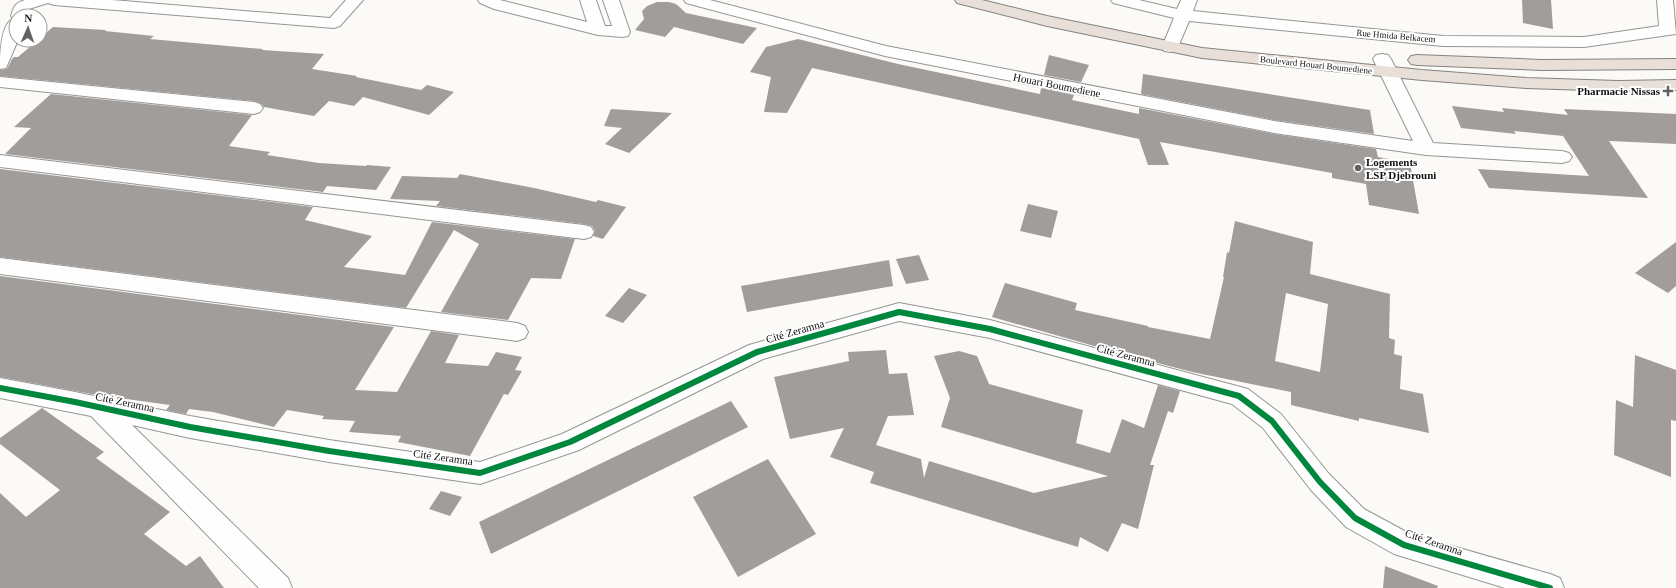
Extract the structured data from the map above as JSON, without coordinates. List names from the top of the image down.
{
  "streets": {
    "highway": ["Boulevard Houari Boumediene"],
    "street": ["Rue Hmida Belkacem", "Houari Boumediene", "Cité Zeramna"]
  },
  "places": {
    "health": ["Pharmacie Nissas"],
    "other": ["Logements LSP Djebrouni"]
  },
  "north": "top"
}
